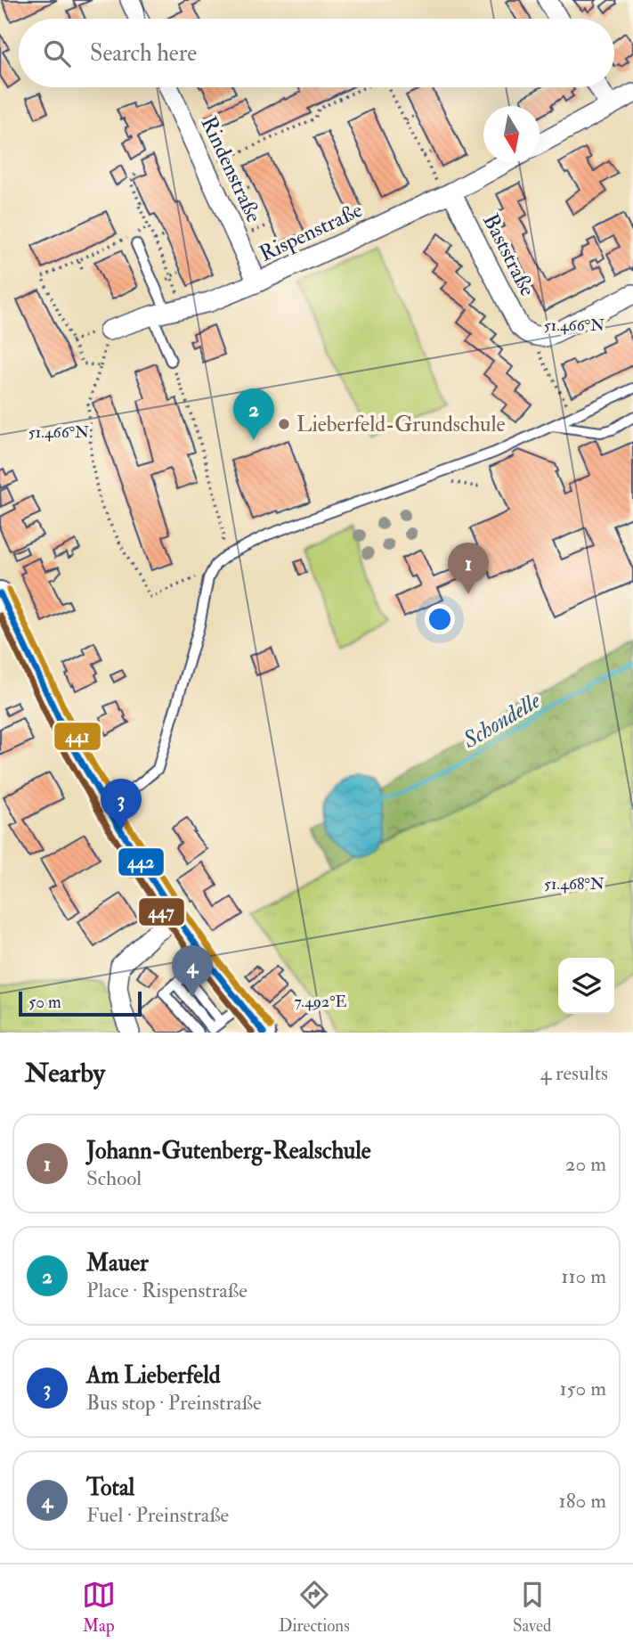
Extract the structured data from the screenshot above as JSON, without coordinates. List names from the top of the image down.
{
  "streets": {
    "street": ["Rindenstraße", "Rispenstraße", "Baststraße"]
  },
  "crossings": [
    ["Rindenstraße", "Rispenstraße"],
    ["Rispenstraße", "Baststraße"]
  ],
  "water": ["Schondelle"],
  "places": ["Lieberfeld-Grundschule"],
  "lines": ["transit line 441", "transit line 442", "transit line 447"],
  "scale_bar": "50 m",
  "north": "bottom",
  "page": {
    "search": "Search here",
    "pins": [
      "2",
      "1",
      "3",
      "4"
    ],
    "scale": "50 m",
    "heading": ["Nearby", "4 results"],
    "list": [
      {
        "mark": "1",
        "name": "Johann-Gutenberg-Realschule",
        "note": "School",
        "value": "20 m"
      },
      {
        "mark": "2",
        "name": "Mauer",
        "note": "Place · Rispenstraße",
        "value": "110 m"
      },
      {
        "mark": "3",
        "name": "Am Lieberfeld",
        "note": "Bus stop · Preinstraße",
        "value": "150 m"
      },
      {
        "mark": "4",
        "name": "Total",
        "note": "Fuel · Preinstraße",
        "value": "180 m"
      }
    ],
    "nav": ["Map", "Directions", "Saved"]
  },
  "coordinates": ["51.466°N", "51.468°N", "7.492°E"]
}
